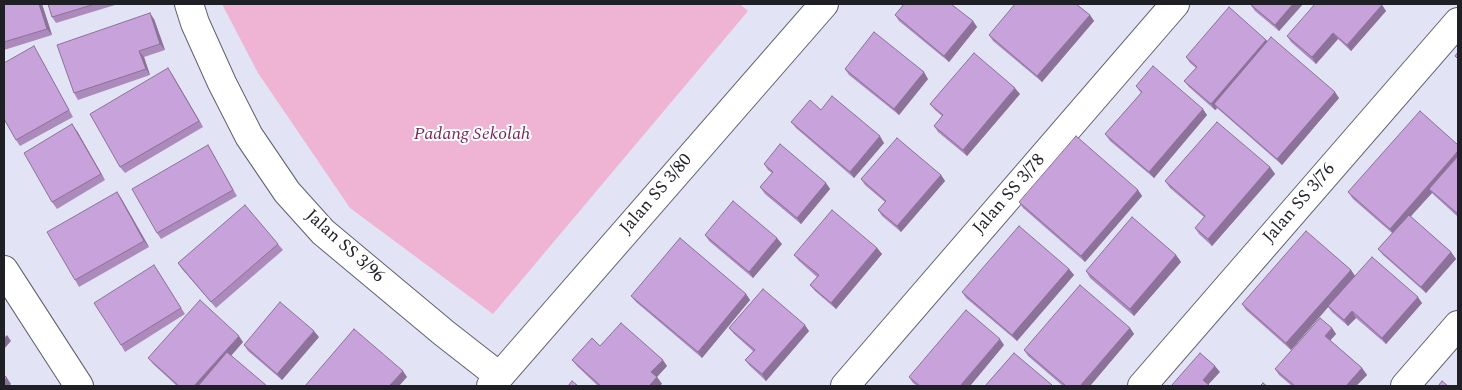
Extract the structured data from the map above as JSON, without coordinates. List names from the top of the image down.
{
  "streets": {
    "street": [
      "Jalan SS 3/80",
      "Jalan SS 3/78",
      "Jalan SS 3/76",
      "Jalan SS 3/96"
    ]
  },
  "crossings": [
    ["Jalan SS 3/80", "Jalan SS 3/96"]
  ],
  "parks": ["Padang Sekolah"]
}
